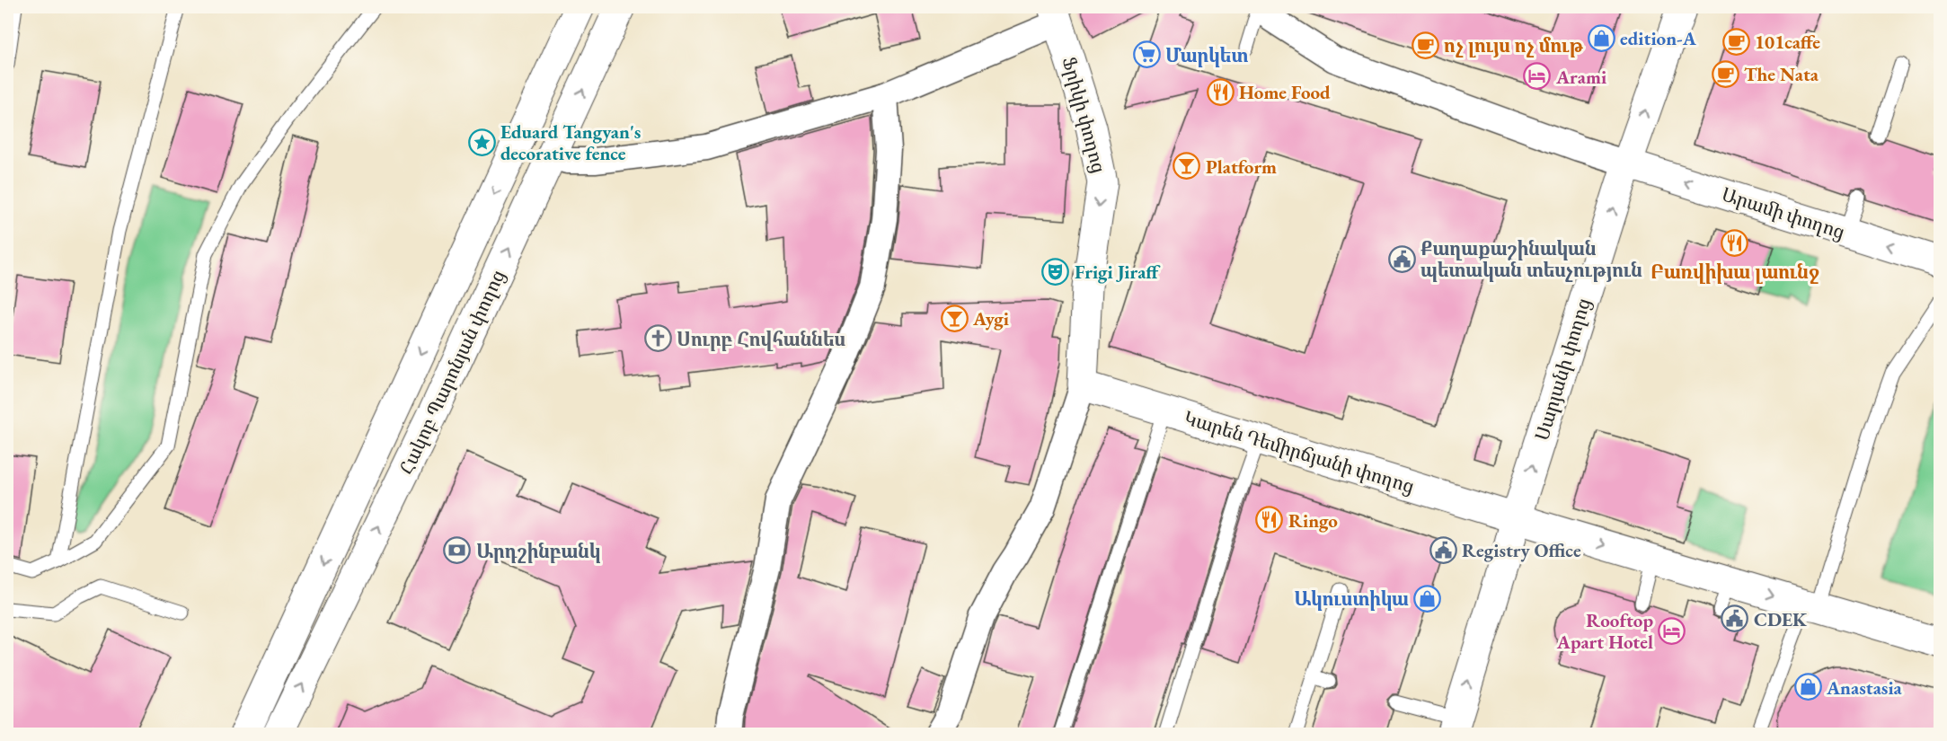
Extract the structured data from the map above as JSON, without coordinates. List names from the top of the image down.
{
  "streets": {
    "main road": [
      "Ֆրիկի փողոց",
      "Արամի փողոց",
      "Սարյանի փողոց",
      "Հակոբ Պարոնյան փողոց",
      "Կարեն Դեմիրճյանի փողոց"
    ]
  },
  "crossings": [
    ["Ֆրիկի փողոց", "Կարեն Դեմիրճյանի փողոց"],
    ["Արամի փողոց", "Սարյանի փողոց"],
    ["Սարյանի փողոց", "Կարեն Դեմիրճյանի փողոց"]
  ],
  "one_way": ["Ֆրիկի փողոց", "Արամի փողոց", "Սարյանի փողոց"],
  "places": {
    "shop": ["edition-A", "Ակուստիկա", "Anastasia"],
    "cafe": ["101caffe", "ոչ լույս ոչ մութ", "The Nata"],
    "supermarket": ["Մարկետ"],
    "hotel": ["Arami", "Rooftop Apart Hotel"],
    "restaurant": ["Home Food", "Բառվիխա լաունջ", "Ringo"],
    "place": ["Eduard Tangyan's decorative fence"],
    "bar": ["Platform", "Aygi"],
    "public building": ["Քաղաքաշինական պետական տեսչություն", "Registry Office", "CDEK"],
    "theatre": ["Frigi Jiraff"],
    "church": ["Սուրբ Հովհաննես"],
    "bank": ["Արդշինբանկ"]
  }
}
